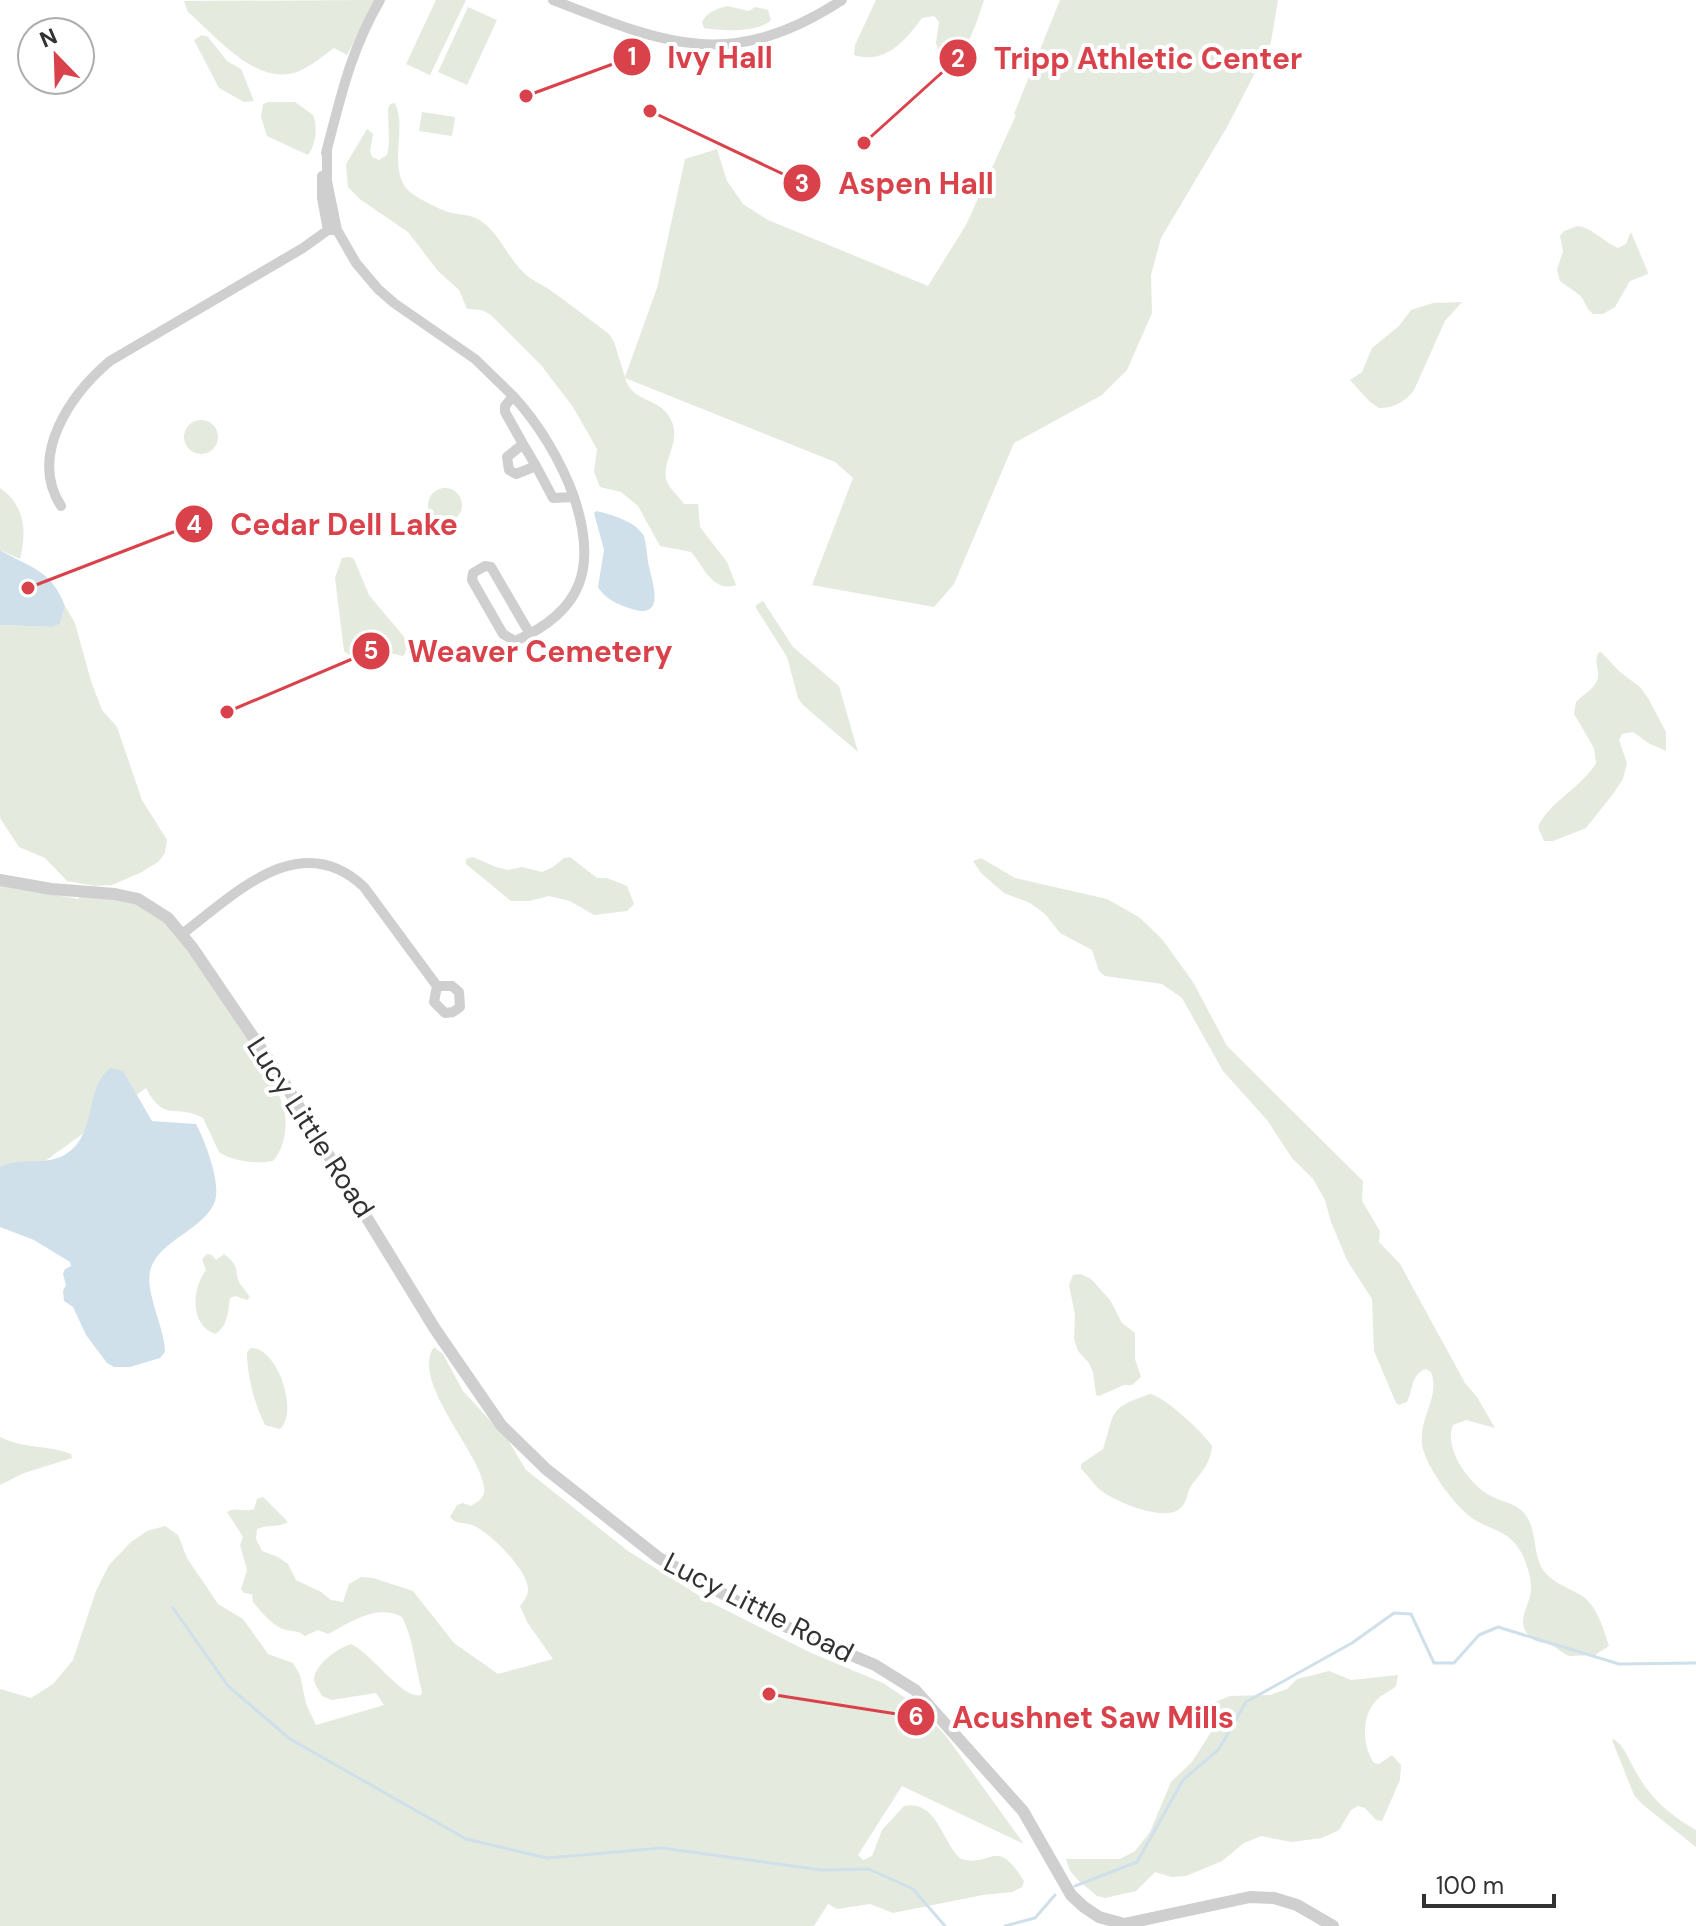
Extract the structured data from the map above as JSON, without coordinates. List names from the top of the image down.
{
  "streets": {
    "street": ["Lucy Little Road"]
  },
  "places": [
    "Ivy Hall",
    "Aspen Hall",
    "Tripp Athletic Center",
    "Cedar Dell Lake",
    "Weaver Cemetery",
    "Acushnet Saw Mills"
  ],
  "scale_bar": "100 m",
  "north": "top left"
}
